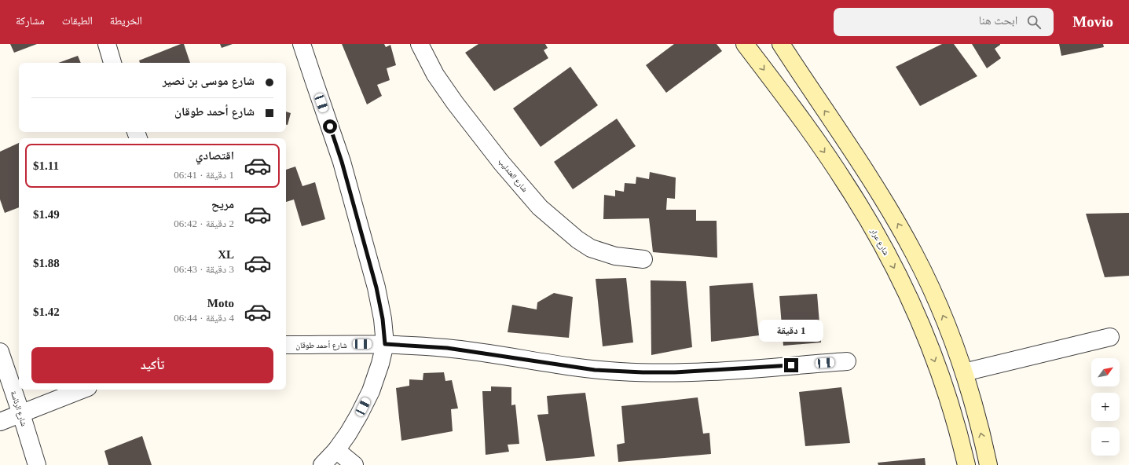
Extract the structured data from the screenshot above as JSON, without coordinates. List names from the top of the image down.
{
  "streets": {
    "main road": ["شارع عرار"],
    "street": ["شارع العندليب", "شارع أحمد طوقان", "شارع الرئاسة"]
  },
  "north": "top right",
  "page": {
    "header": "Movio",
    "search": "ابحث هنا",
    "nav": ["الخريطة", "الطبقات", "مشاركة"],
    "banner": ["شارع موسى بن نصير", "شارع أحمد طوقان"],
    "list": [
      {
        "name": "اقتصادي",
        "note": "1 دقيقة · 06:41",
        "value": "$1.11"
      },
      {
        "name": "مريح",
        "note": "2 دقيقة · 06:42",
        "value": "$1.49"
      },
      {
        "name": "XL",
        "note": "3 دقيقة · 06:43",
        "value": "$1.88"
      },
      {
        "name": "Moto",
        "note": "4 دقيقة · 06:44",
        "value": "$1.42"
      }
    ],
    "bubble": "1 دقيقة",
    "buttons": "تأكيد",
    "map_buttons": ["+", "−"]
  }
}
